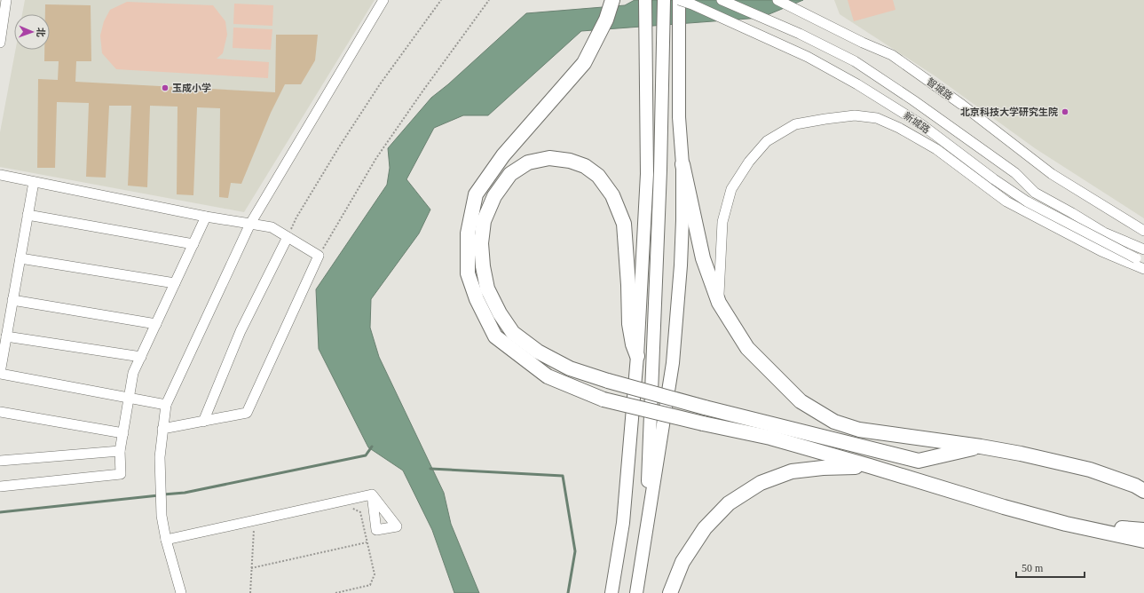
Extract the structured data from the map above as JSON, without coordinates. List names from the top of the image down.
{
  "streets": {
    "street": ["智城路", "新城路"]
  },
  "places": ["玉成小学", "北京科技大学研究生院"],
  "scale_bar": "50 m",
  "north": "right"
}
